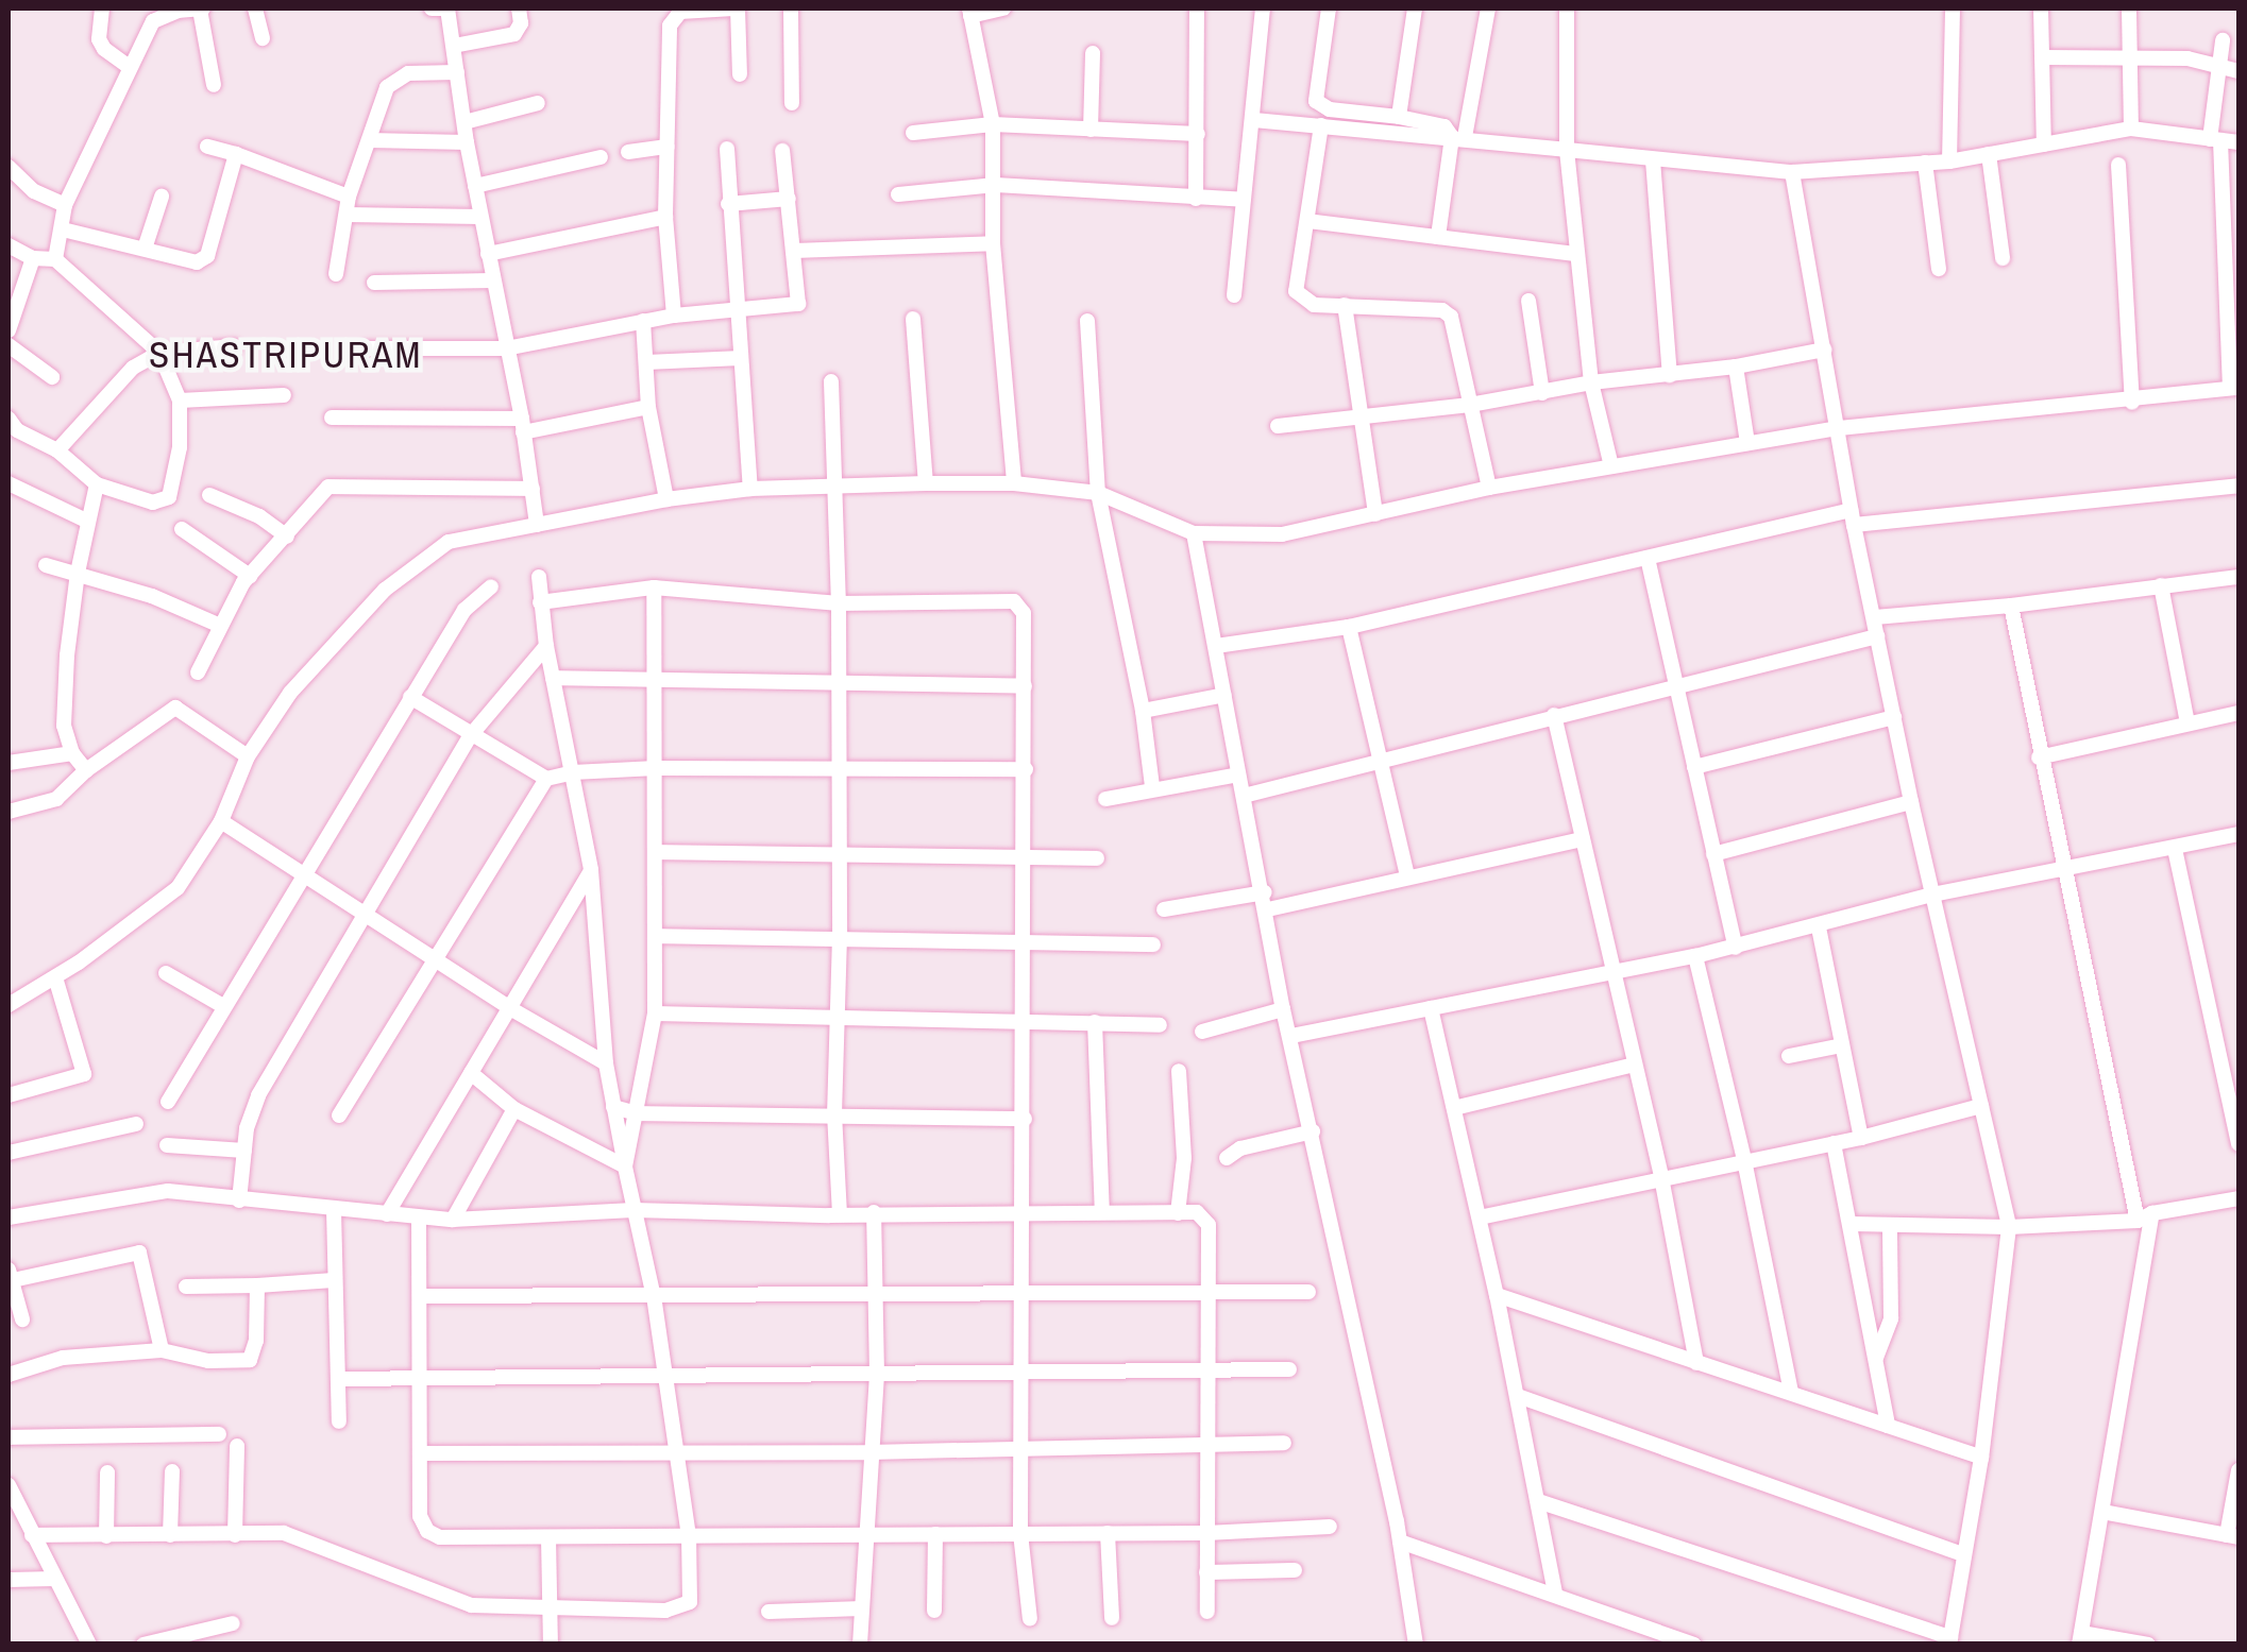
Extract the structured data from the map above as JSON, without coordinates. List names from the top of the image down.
{
  "districts": ["SHASTRIPURAM"]
}
